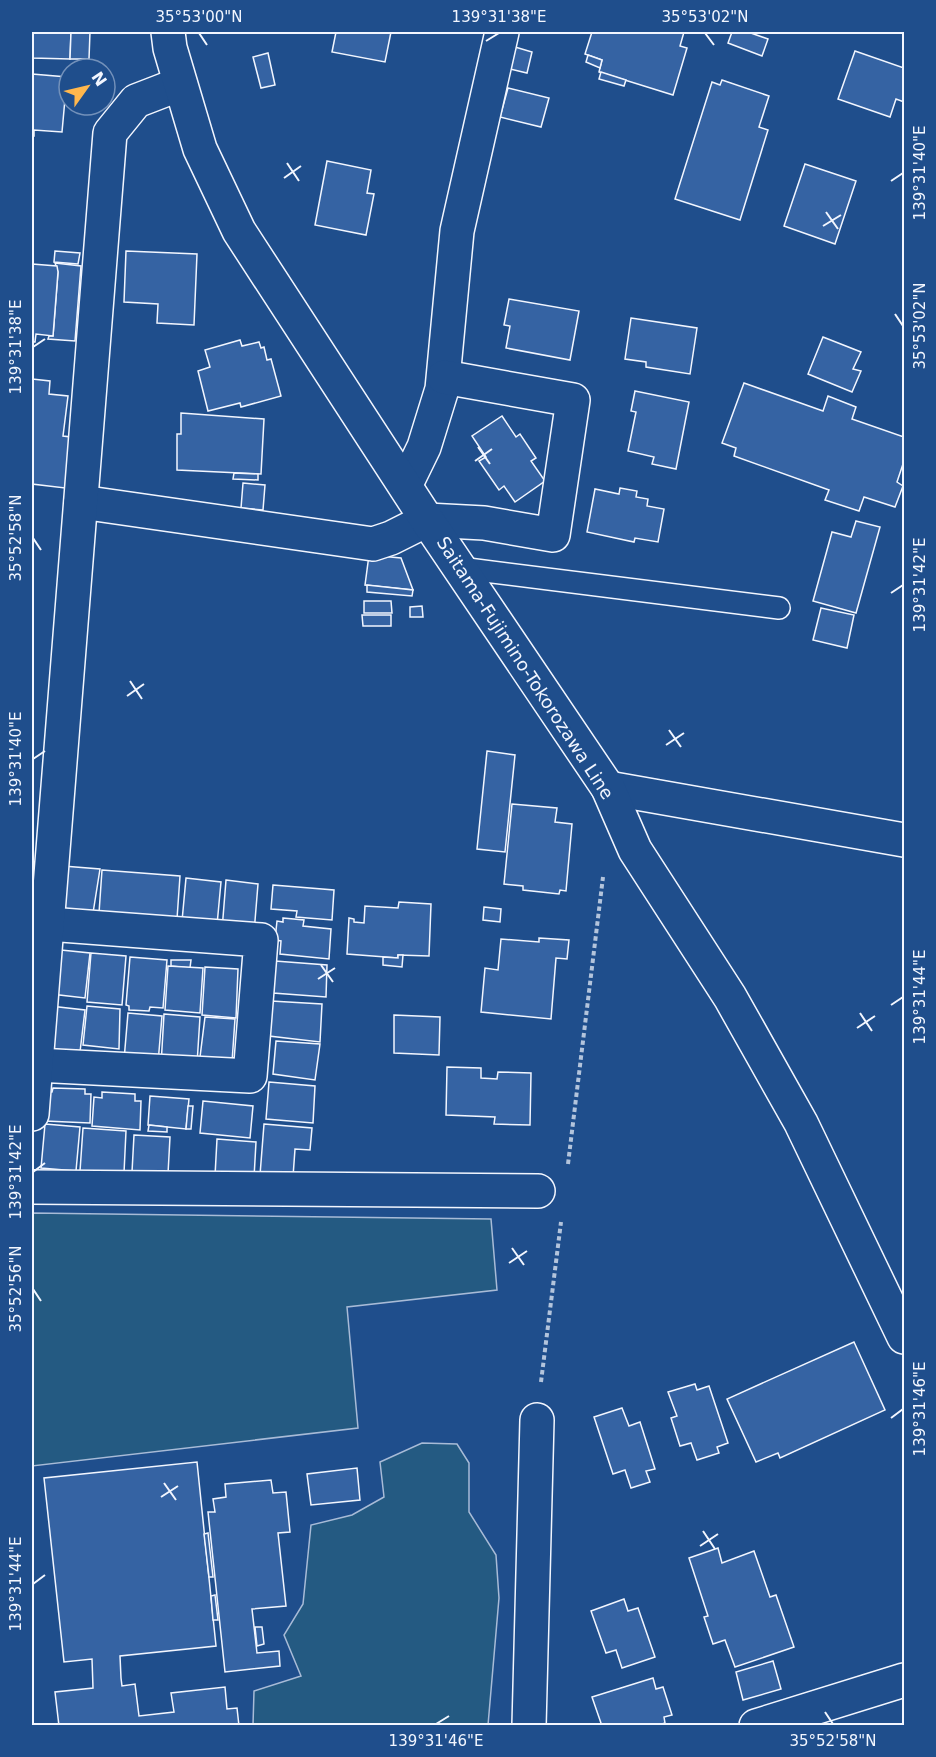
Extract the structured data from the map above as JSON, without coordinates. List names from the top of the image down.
{
  "streets": {
    "street": ["Saitama-Fujimino-Tokorozawa Line"]
  },
  "north": "top right",
  "coordinates": [
    "35°53'00\"N",
    "139°31'38\"E",
    "35°53'02\"N",
    "139°31'40\"E",
    "35°52'58\"N",
    "139°31'42\"E",
    "139°31'44\"E",
    "35°52'56\"N",
    "139°31'46\"E"
  ]
}
